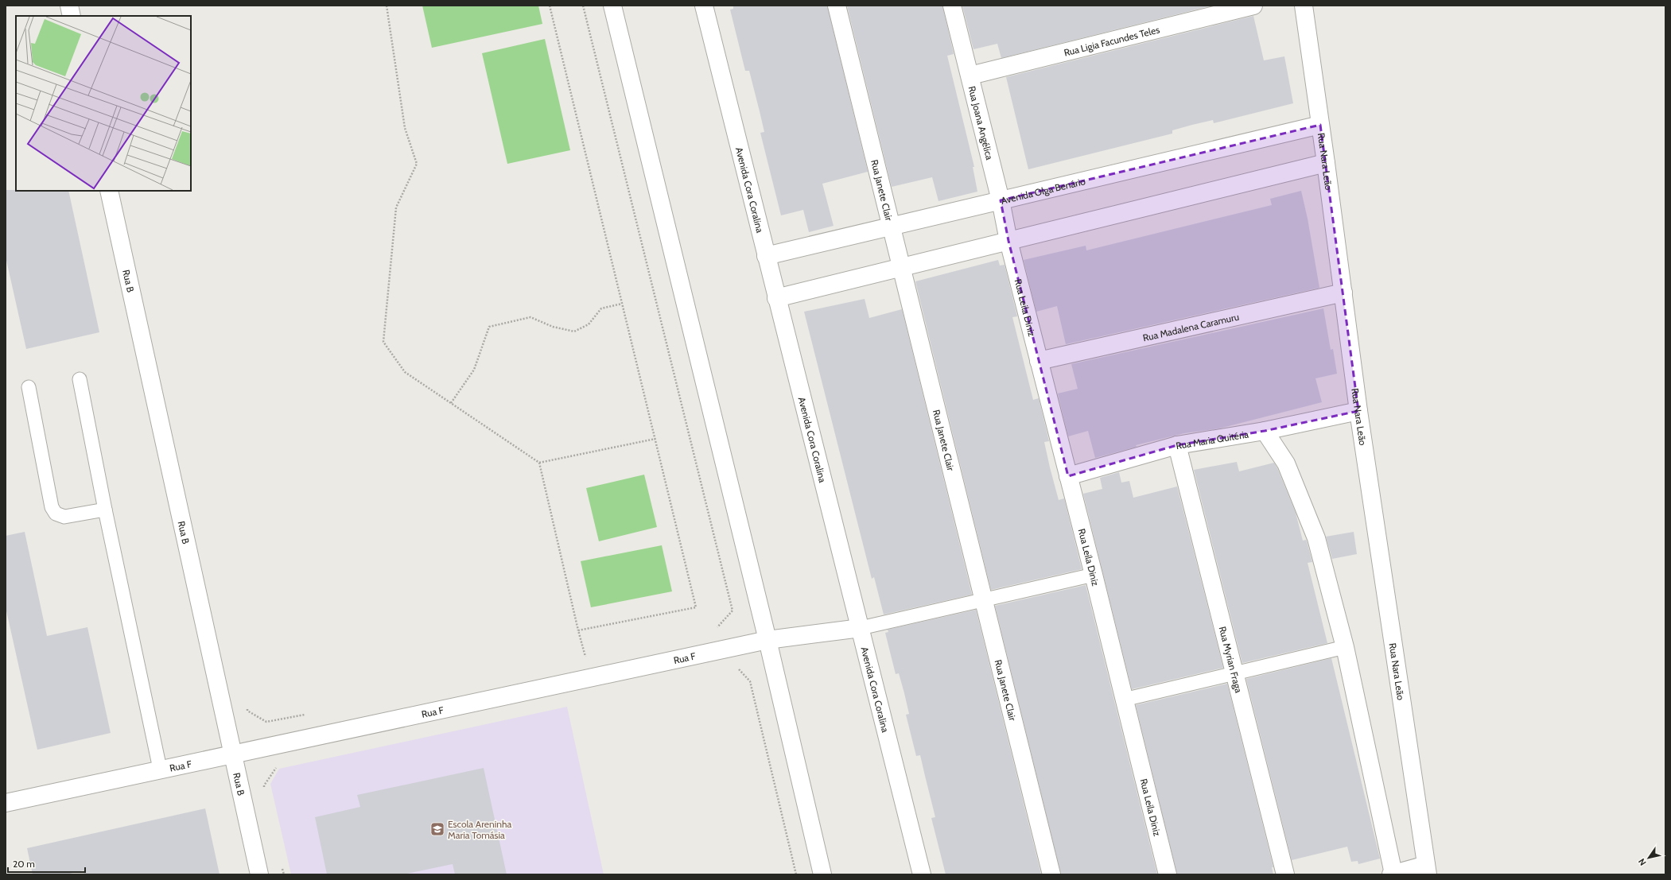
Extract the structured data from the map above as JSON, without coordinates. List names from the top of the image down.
{
  "streets": {
    "street": [
      "Rua Ligia Facundes Teles",
      "Rua Joana Angélica",
      "Rua Nara Leão",
      "Avenida Cora Coralina",
      "Rua Janete Clair",
      "Avenida Olga Benário",
      "Rua B",
      "Rua Leila Diniz",
      "Rua Madalena Caramuru",
      "Rua Maria Quitéria",
      "Rua F",
      "Rua Myrian Fraga"
    ]
  },
  "crossings": [
    ["Rua Ligia Facundes Teles", "Rua Joana Angélica"],
    ["Rua Joana Angélica", "Avenida Olga Benário"],
    ["Rua Joana Angélica", "Rua Leila Diniz"],
    ["Rua Nara Leão", "Avenida Olga Benário"],
    ["Rua Nara Leão", "Rua Madalena Caramuru"],
    ["Rua Nara Leão", "Rua Maria Quitéria"],
    ["Avenida Cora Coralina", "Avenida Olga Benário"],
    ["Avenida Cora Coralina", "Rua F"],
    ["Rua Janete Clair", "Avenida Olga Benário"],
    ["Rua B", "Rua F"],
    ["Rua Leila Diniz", "Rua Madalena Caramuru"],
    ["Rua Leila Diniz", "Rua Maria Quitéria"],
    ["Rua Maria Quitéria", "Rua Myrian Fraga"]
  ],
  "places": {
    "school or university": ["Escola Areninha Maria Tomásia"]
  },
  "scale_bar": "20 m",
  "north": "bottom left"
}
